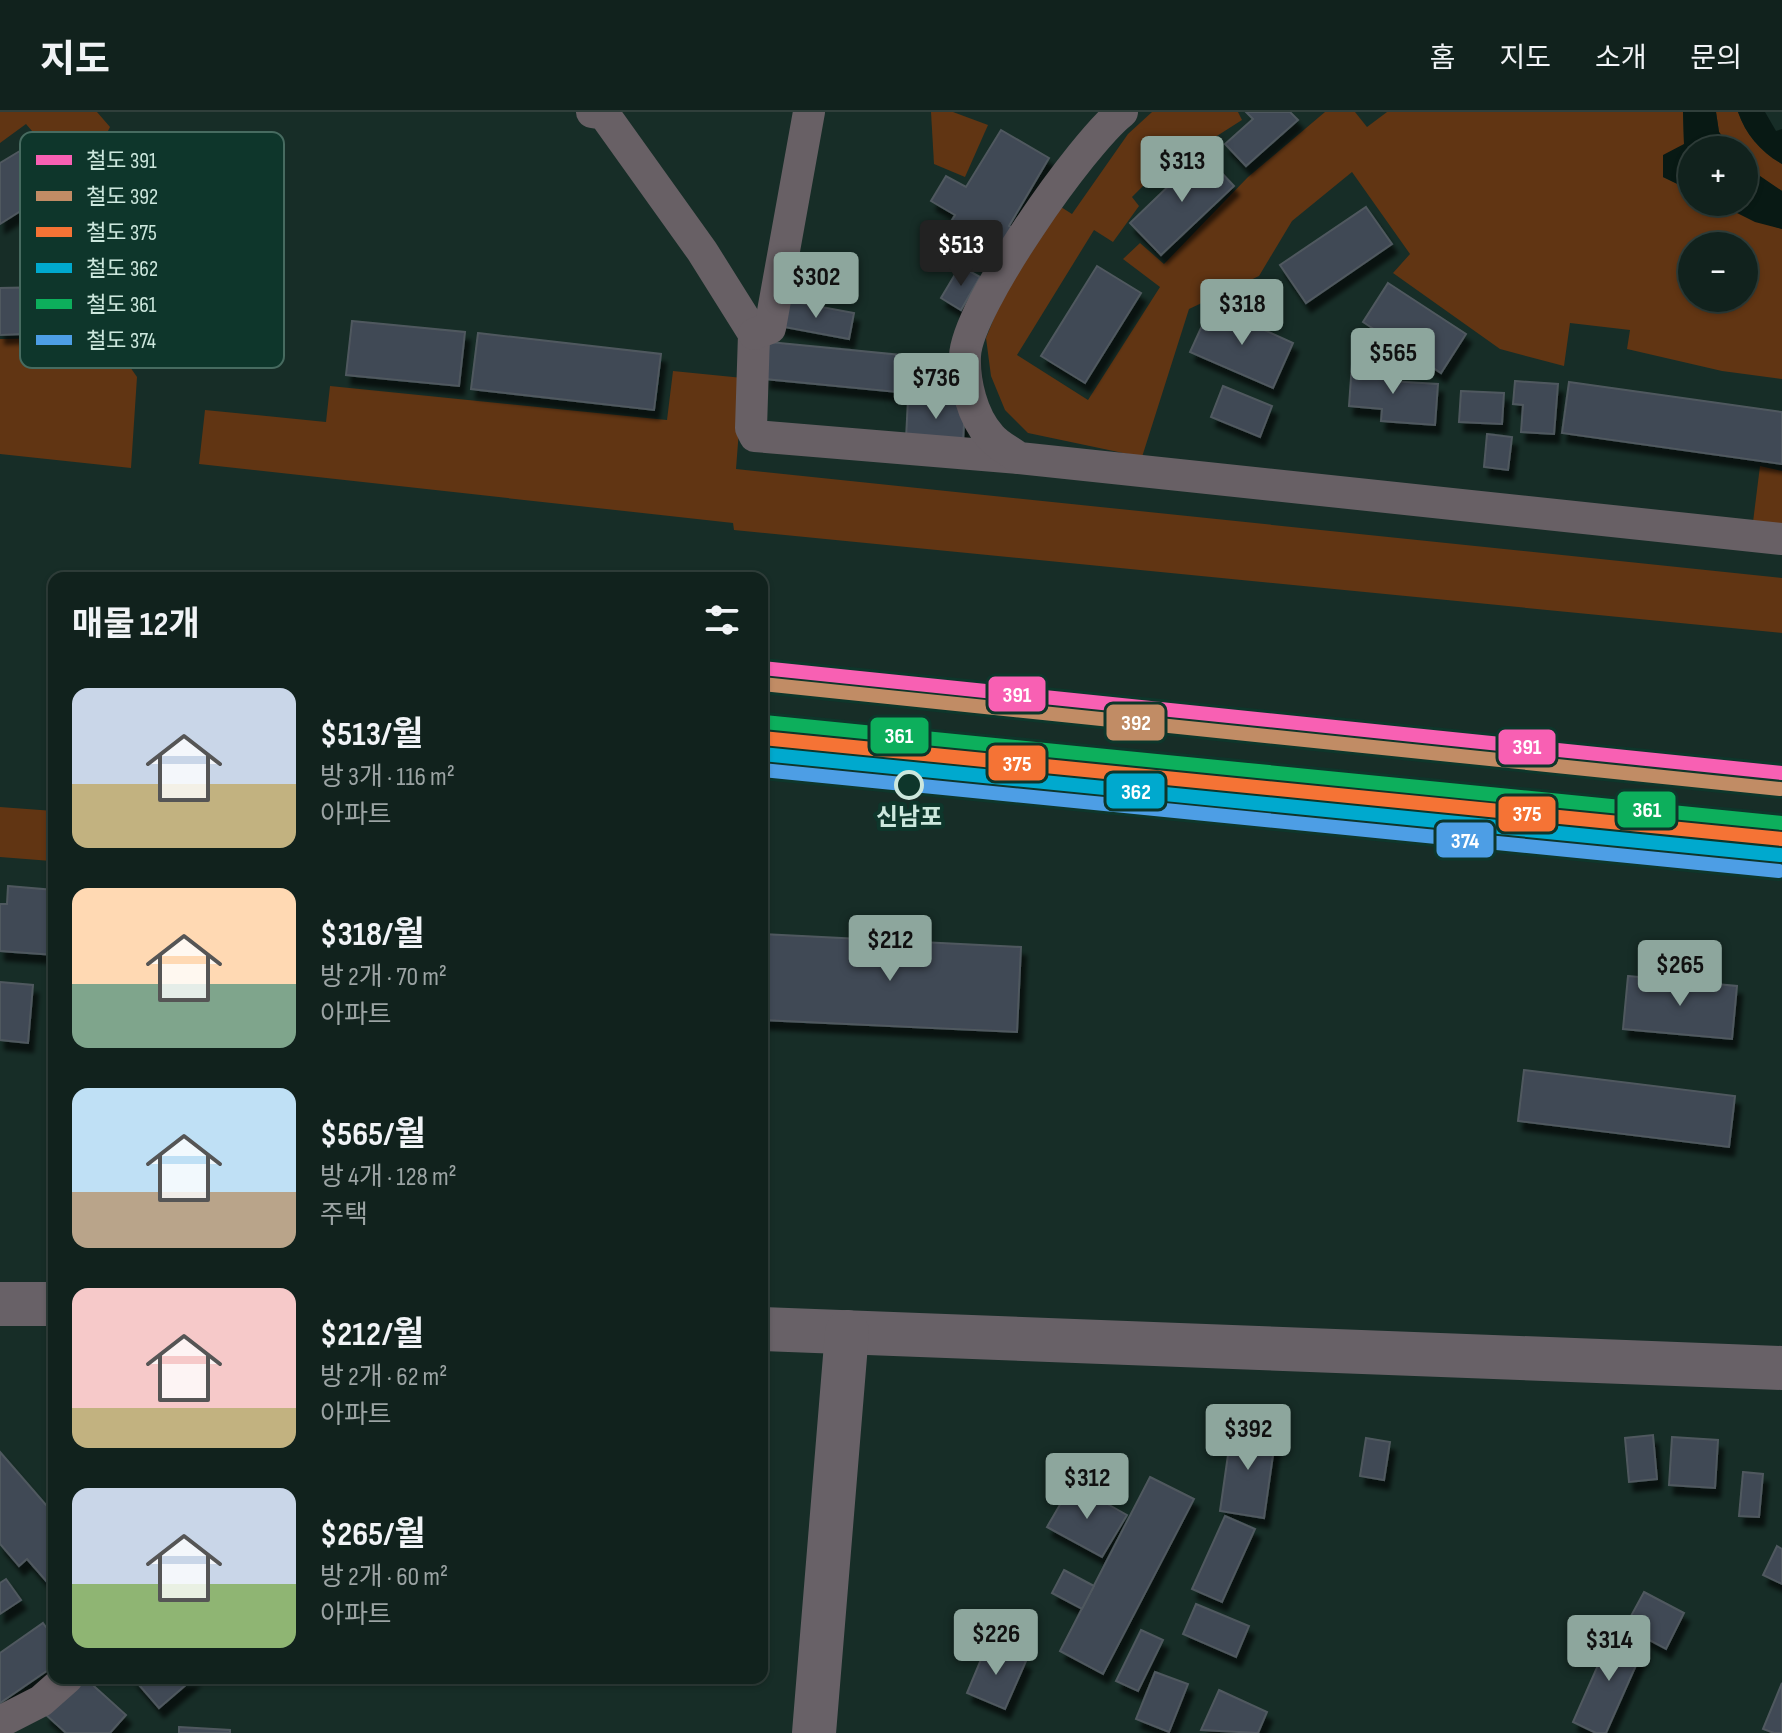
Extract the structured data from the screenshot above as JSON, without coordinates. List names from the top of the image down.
{
  "places": ["신남포"],
  "lines": [
    "rail line 391",
    "rail line 392",
    "rail line 361",
    "rail line 375",
    "rail line 362",
    "rail line 374"
  ],
  "legend": [
    "철도 391",
    "철도 392",
    "철도 375",
    "철도 362",
    "철도 361",
    "철도 374"
  ],
  "page": {
    "header": "지도",
    "nav": [
      "홈",
      "지도",
      "소개",
      "문의"
    ],
    "map_buttons": ["+", "−"],
    "price": [
      "$313",
      "$513",
      "$302",
      "$318",
      "$565",
      "$736",
      "$212",
      "$265",
      "$392",
      "$312",
      "$226",
      "$314"
    ],
    "heading": "매물 12개",
    "list": [
      {
        "name": "$513/월",
        "note": "방 3개 · 116 m² · 아파트"
      },
      {
        "name": "$318/월",
        "note": "방 2개 · 70 m² · 아파트"
      },
      {
        "name": "$565/월",
        "note": "방 4개 · 128 m² · 주택"
      },
      {
        "name": "$212/월",
        "note": "방 2개 · 62 m² · 아파트"
      },
      {
        "name": "$265/월",
        "note": "방 2개 · 60 m² · 아파트"
      }
    ]
  }
}
